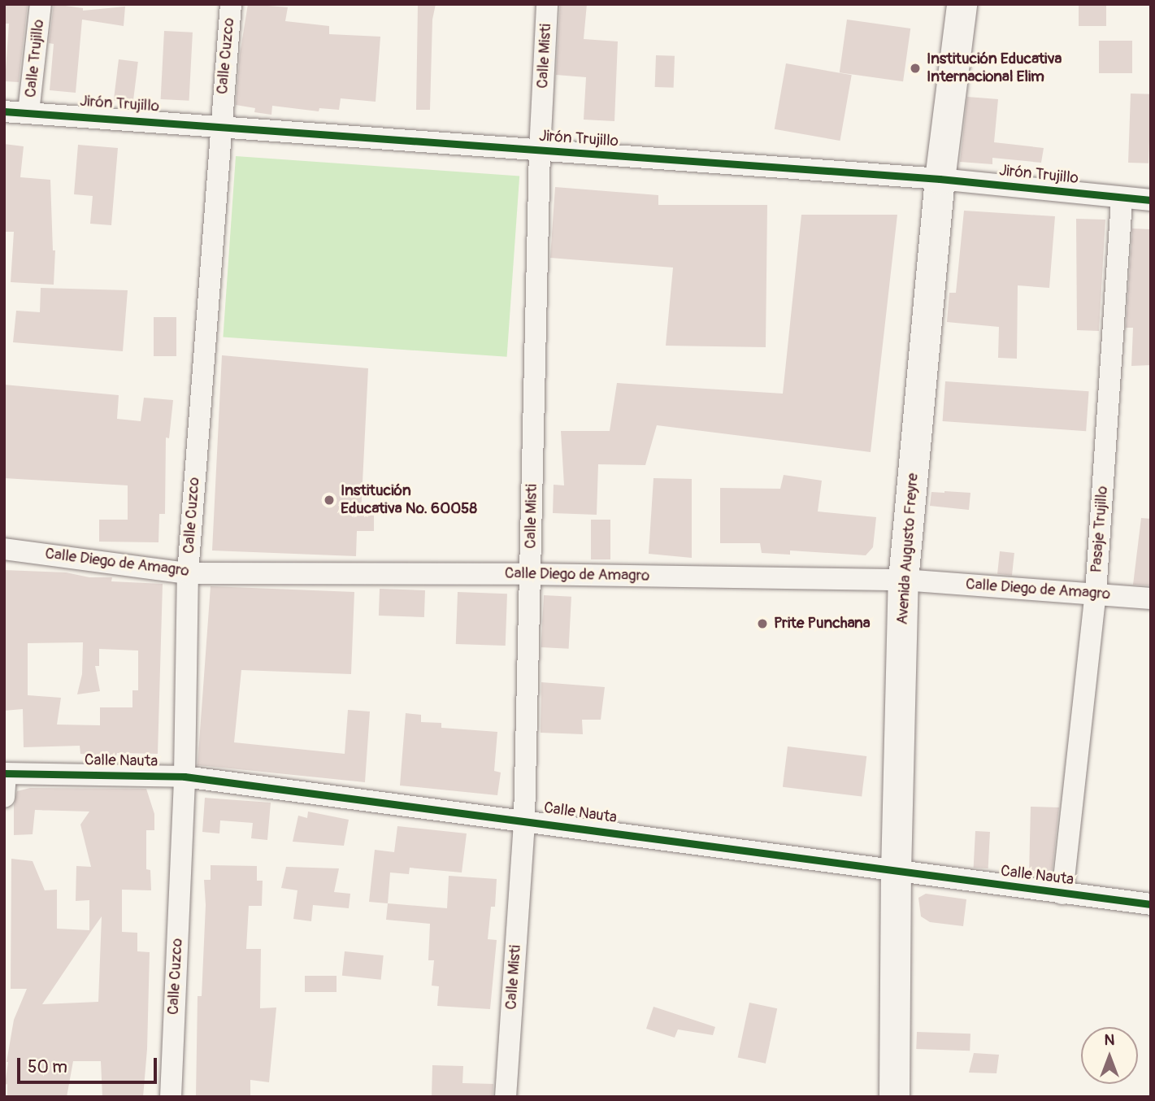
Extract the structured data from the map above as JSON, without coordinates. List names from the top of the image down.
{
  "streets": {
    "main road": ["Avenida Augusto Freyre"],
    "street": [
      "Calle Cuzco",
      "Calle Misti",
      "Calle Trujillo",
      "Jirón Trujillo",
      "Pasaje Trujillo",
      "Calle Diego de Amagro",
      "Calle Nauta"
    ]
  },
  "crossings": [
    ["Calle Cuzco", "Jirón Trujillo"],
    ["Calle Cuzco", "Calle Diego de Amagro"],
    ["Calle Cuzco", "Calle Nauta"],
    ["Calle Misti", "Jirón Trujillo"],
    ["Calle Misti", "Calle Diego de Amagro"],
    ["Calle Misti", "Calle Nauta"],
    ["Calle Trujillo", "Jirón Trujillo"],
    ["Jirón Trujillo", "Pasaje Trujillo"],
    ["Jirón Trujillo", "Avenida Augusto Freyre"],
    ["Pasaje Trujillo", "Calle Diego de Amagro"],
    ["Pasaje Trujillo", "Calle Nauta"],
    ["Avenida Augusto Freyre", "Calle Diego de Amagro"],
    ["Avenida Augusto Freyre", "Calle Nauta"]
  ],
  "places": ["Institución Educativa Internacional Elim", "Institución Educativa No. 60058", "Prite Punchana"],
  "scale_bar": "50 m",
  "north": "top"
}
